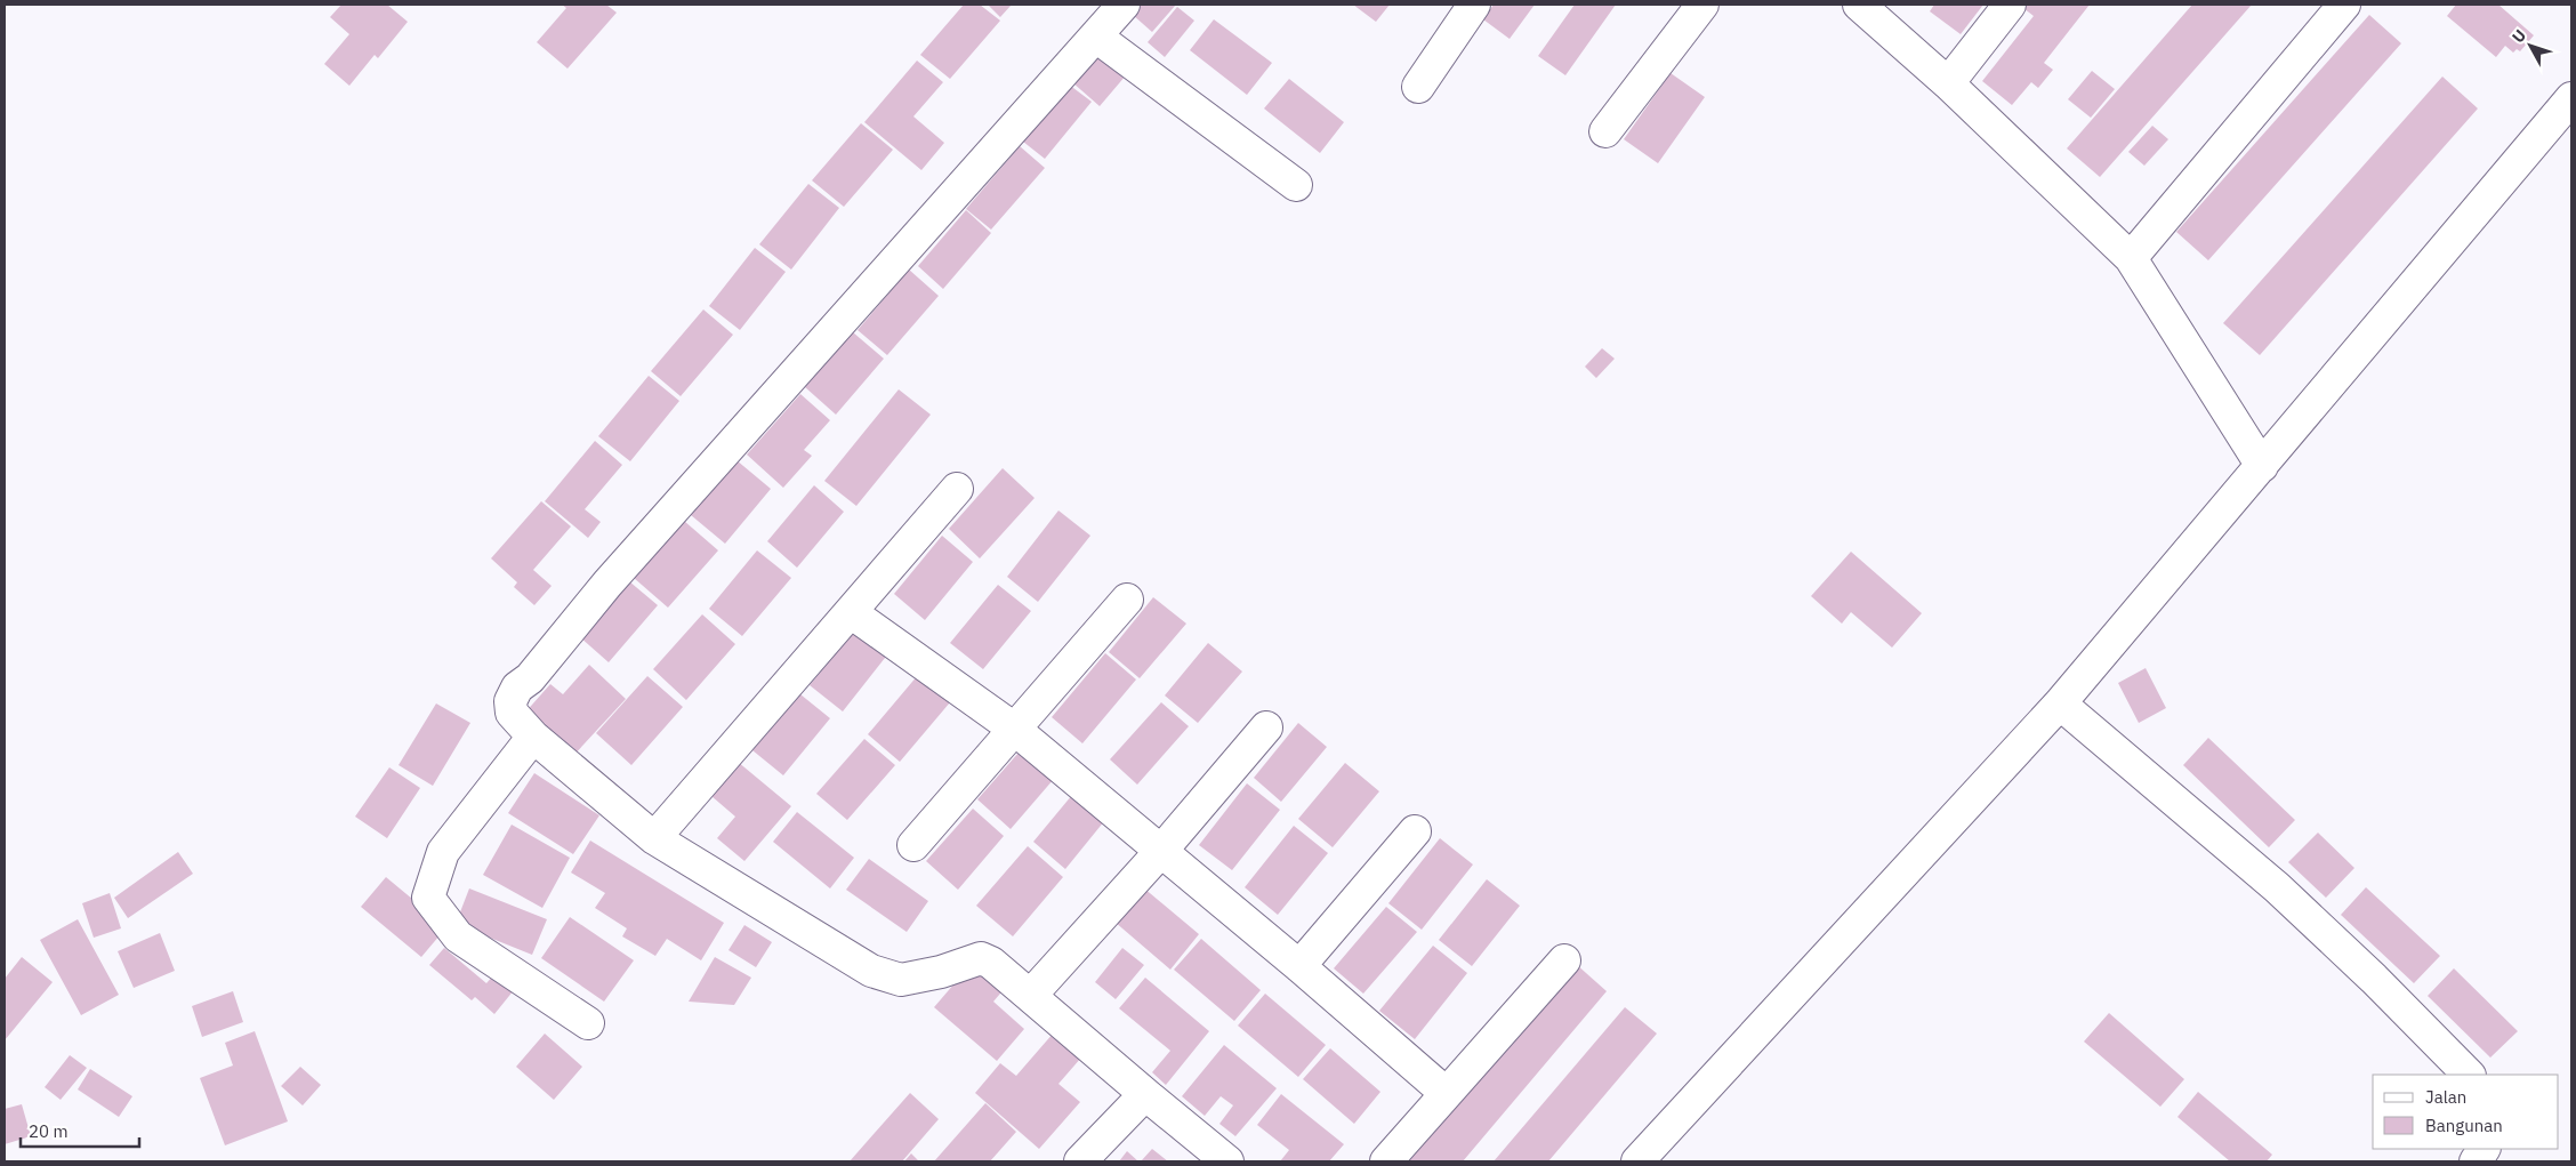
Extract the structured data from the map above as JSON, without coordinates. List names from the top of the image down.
{
  "legend": ["Jalan", "Bangunan"],
  "scale_bar": "20 m",
  "north": "top left"
}
